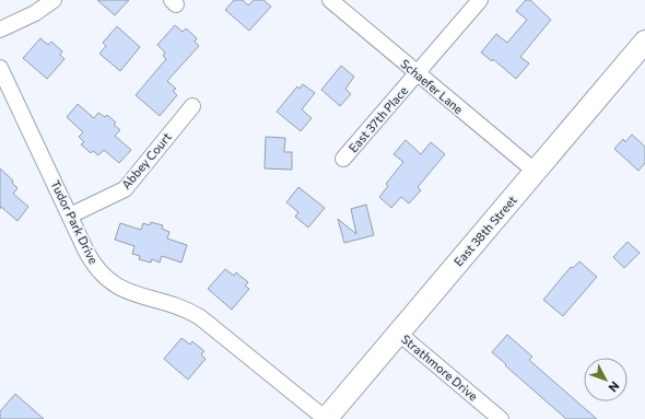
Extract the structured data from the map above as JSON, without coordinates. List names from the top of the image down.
{
  "streets": {
    "main road": ["East 38th Street"],
    "street": [
      "Schaefer Lane",
      "East 37th Place",
      "Abbey Court",
      "Tudor Park Drive",
      "Strathmore Drive"
    ]
  },
  "crossings": [
    ["Schaefer Lane", "East 37th Place"],
    ["Schaefer Lane", "East 38th Street"],
    ["Abbey Court", "Tudor Park Drive"],
    ["Tudor Park Drive", "East 38th Street"],
    ["East 38th Street", "Strathmore Drive"]
  ],
  "north": "bottom right"
}
